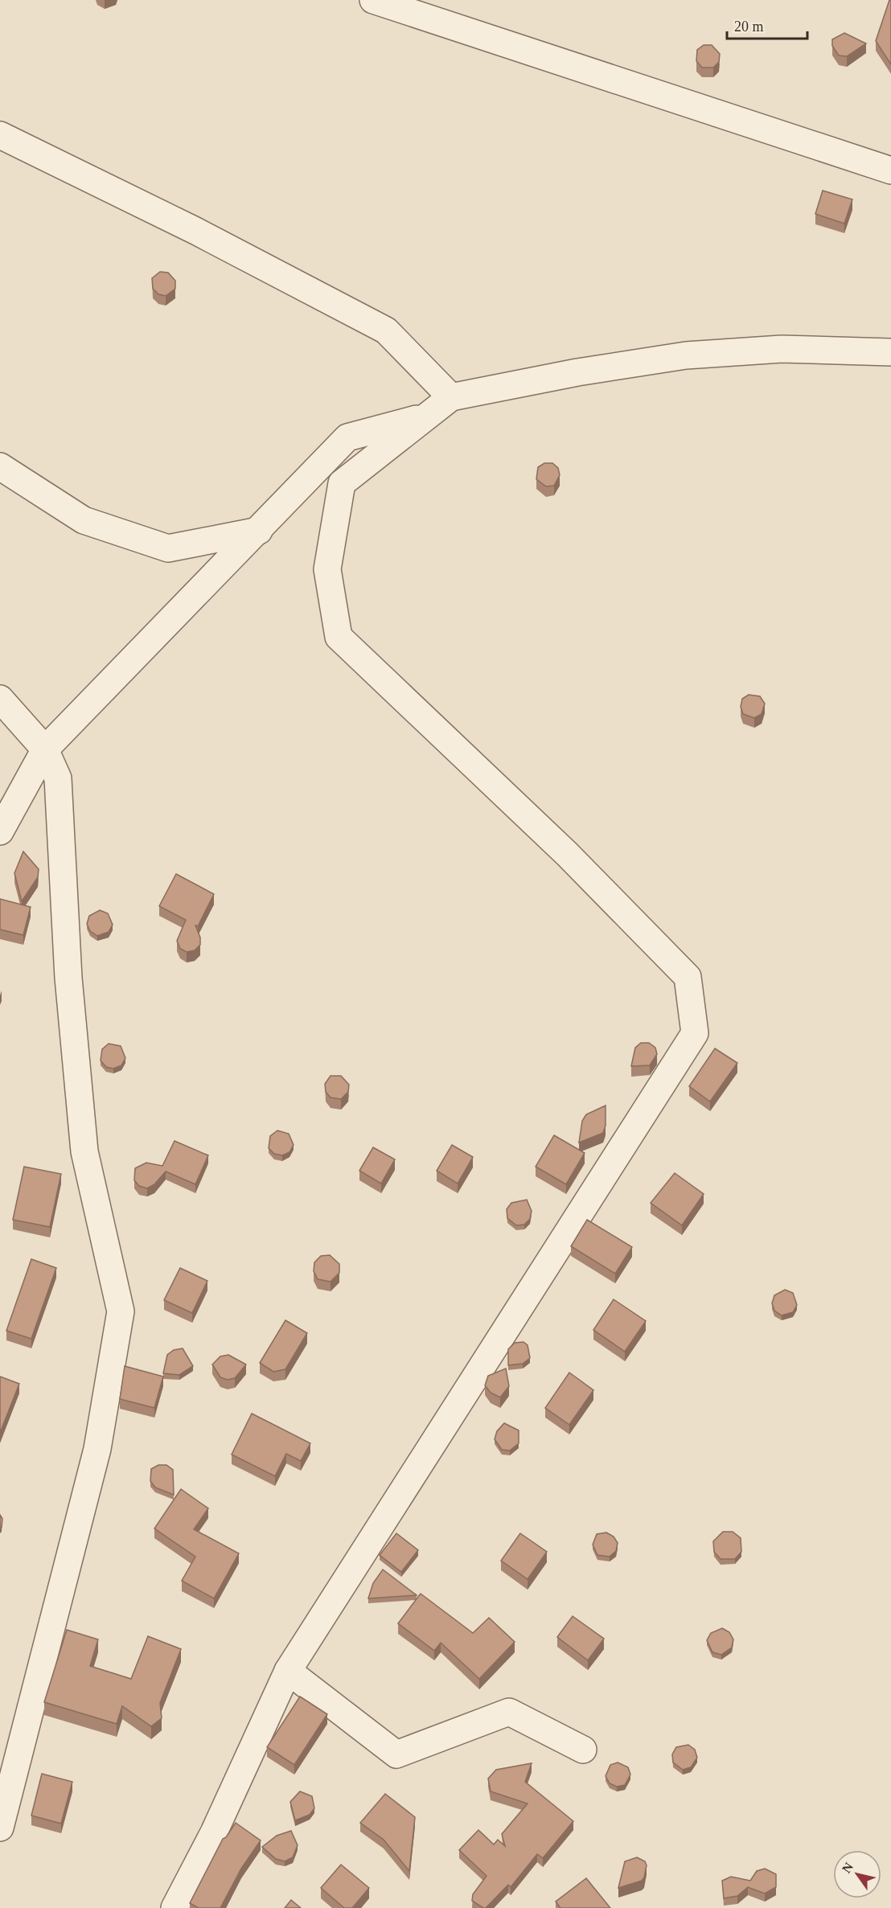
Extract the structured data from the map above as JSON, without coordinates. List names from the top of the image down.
{
  "scale_bar": "20 m",
  "north": "top left"
}
